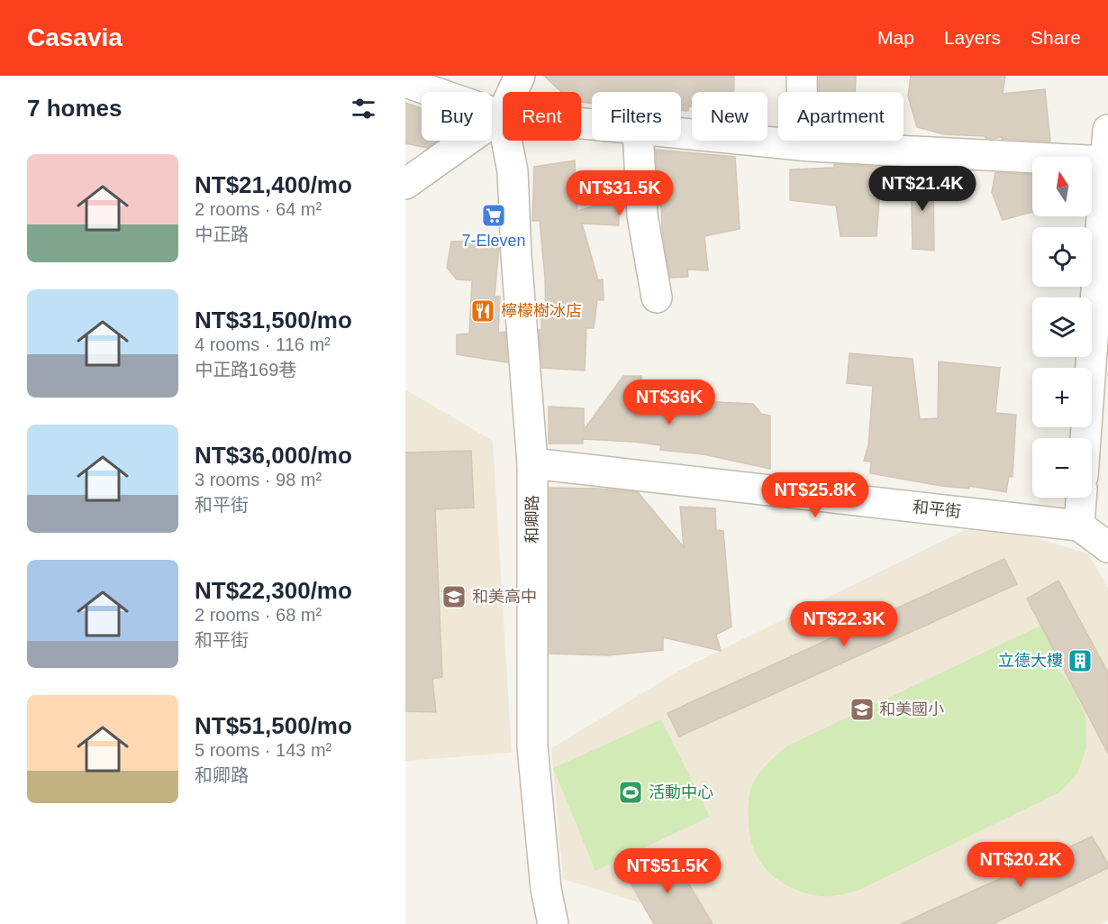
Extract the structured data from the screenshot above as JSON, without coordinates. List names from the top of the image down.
{
  "streets": {
    "street": ["和平街", "和卿路"]
  },
  "crossings": [
    ["和平街", "和卿路"]
  ],
  "places": {
    "supermarket": ["7-Eleven"],
    "restaurant": ["檸檬樹冰店"],
    "school or university": ["和美高中", "和美國小"],
    "building": ["立德大樓"],
    "sports": ["活動中心"]
  },
  "north": "top",
  "page": {
    "header": "Casavia",
    "nav": ["Map", "Layers", "Share"],
    "heading": "7 homes",
    "chip": [
      "Buy",
      "Rent",
      "Filters",
      "New",
      "Apartment"
    ],
    "list": [
      {
        "name": "NT$21,400/mo",
        "note": "2 rooms · 64 m² · 中正路"
      },
      {
        "name": "NT$31,500/mo",
        "note": "4 rooms · 116 m² · 中正路169巷"
      },
      {
        "name": "NT$36,000/mo",
        "note": "3 rooms · 98 m² · 和平街"
      },
      {
        "name": "NT$22,300/mo",
        "note": "2 rooms · 68 m² · 和平街"
      },
      {
        "name": "NT$51,500/mo",
        "note": "5 rooms · 143 m² · 和卿路"
      }
    ],
    "map_buttons": ["+", "−"],
    "price": [
      "NT$21.4K",
      "NT$31.5K",
      "NT$36K",
      "NT$25.8K",
      "NT$22.3K",
      "NT$20.2K",
      "NT$51.5K"
    ]
  }
}
